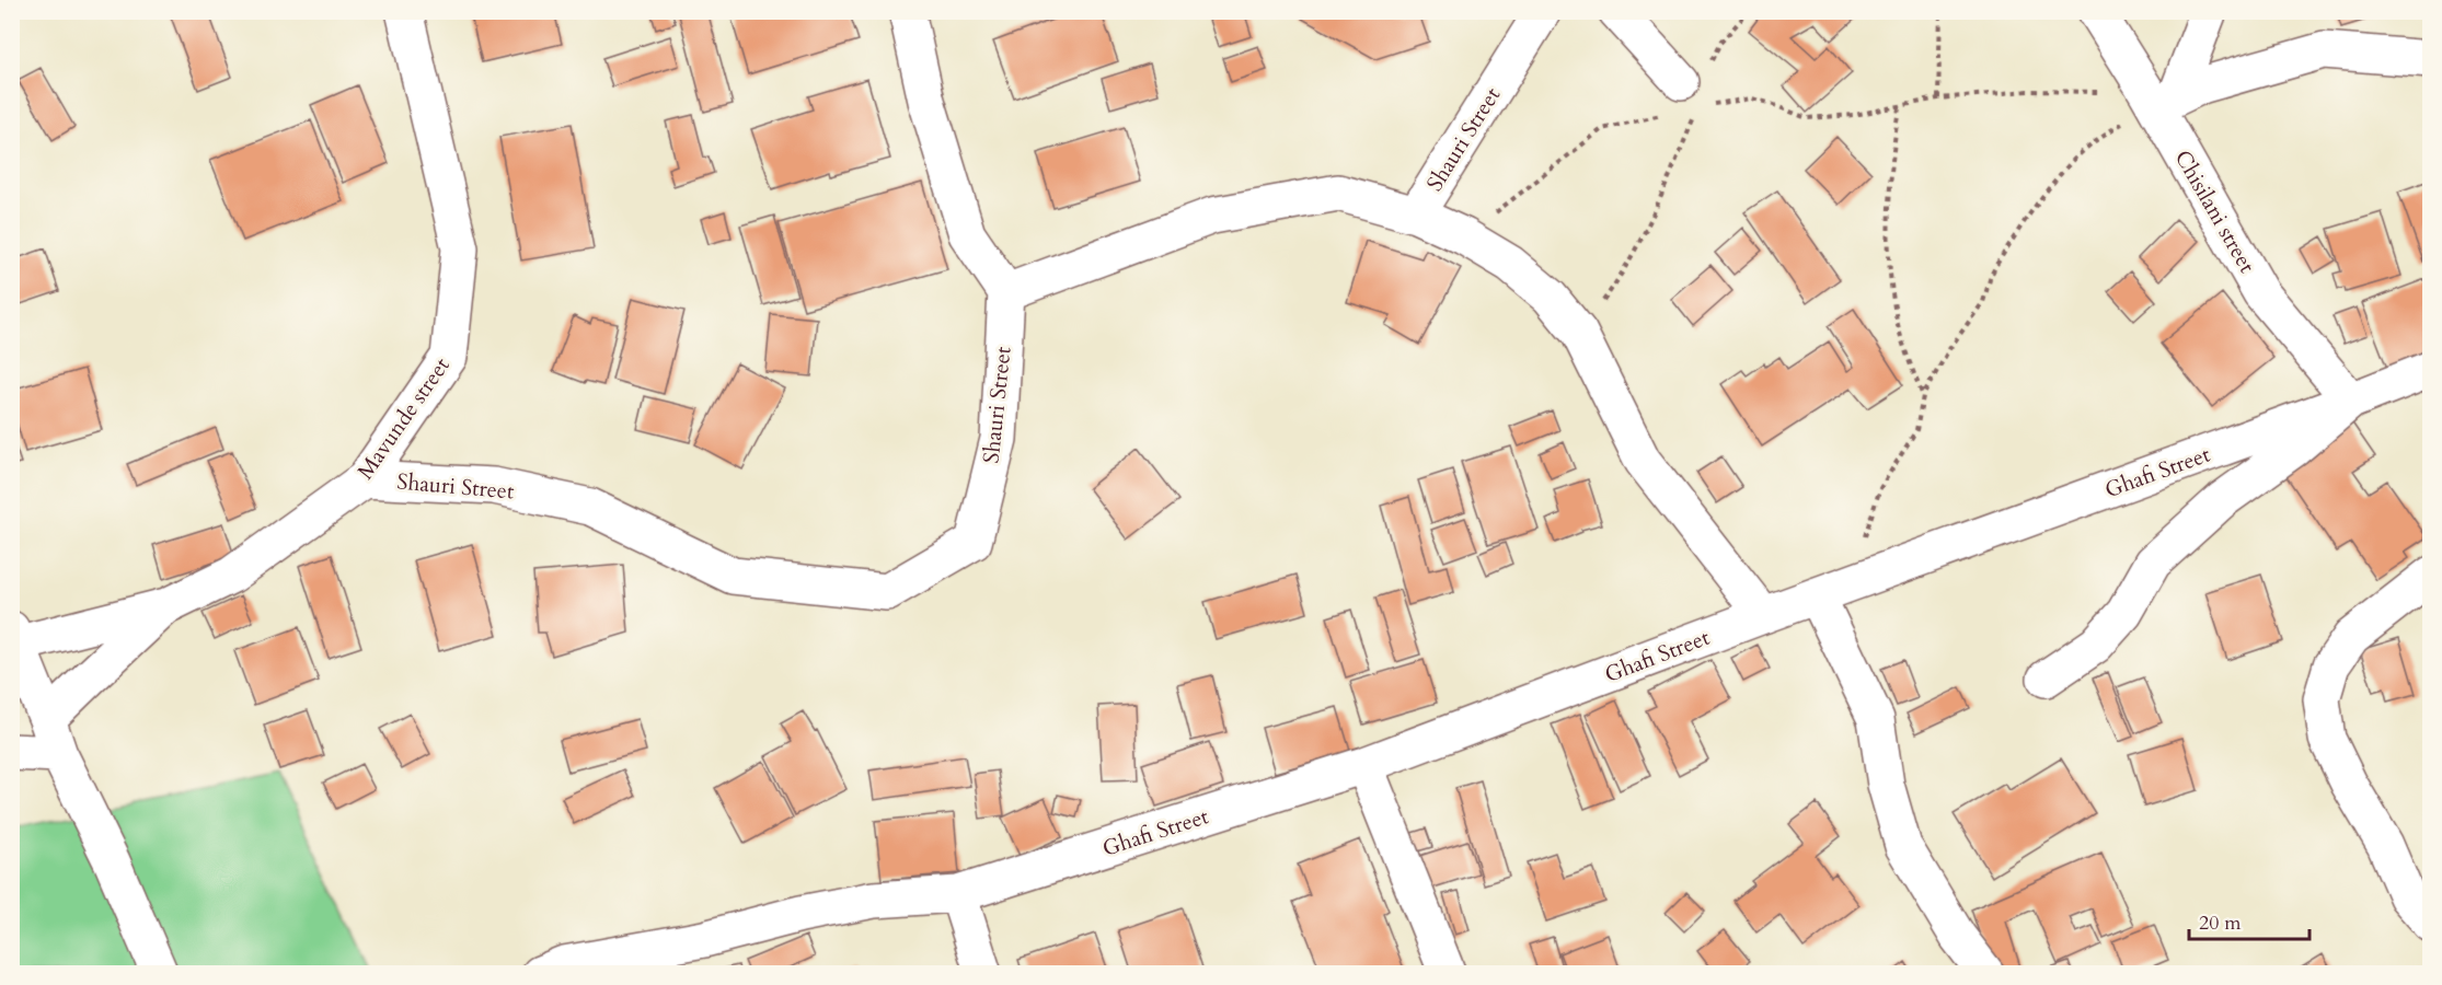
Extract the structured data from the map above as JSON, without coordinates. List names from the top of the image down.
{
  "streets": {
    "street": [
      "Shauri Street",
      "Chisilani street",
      "Mavunde street",
      "Ghafi Street"
    ]
  },
  "crossings": [
    ["Shauri Street", "Mavunde street"],
    ["Chisilani street", "Ghafi Street"]
  ],
  "scale_bar": "20 m"
}
